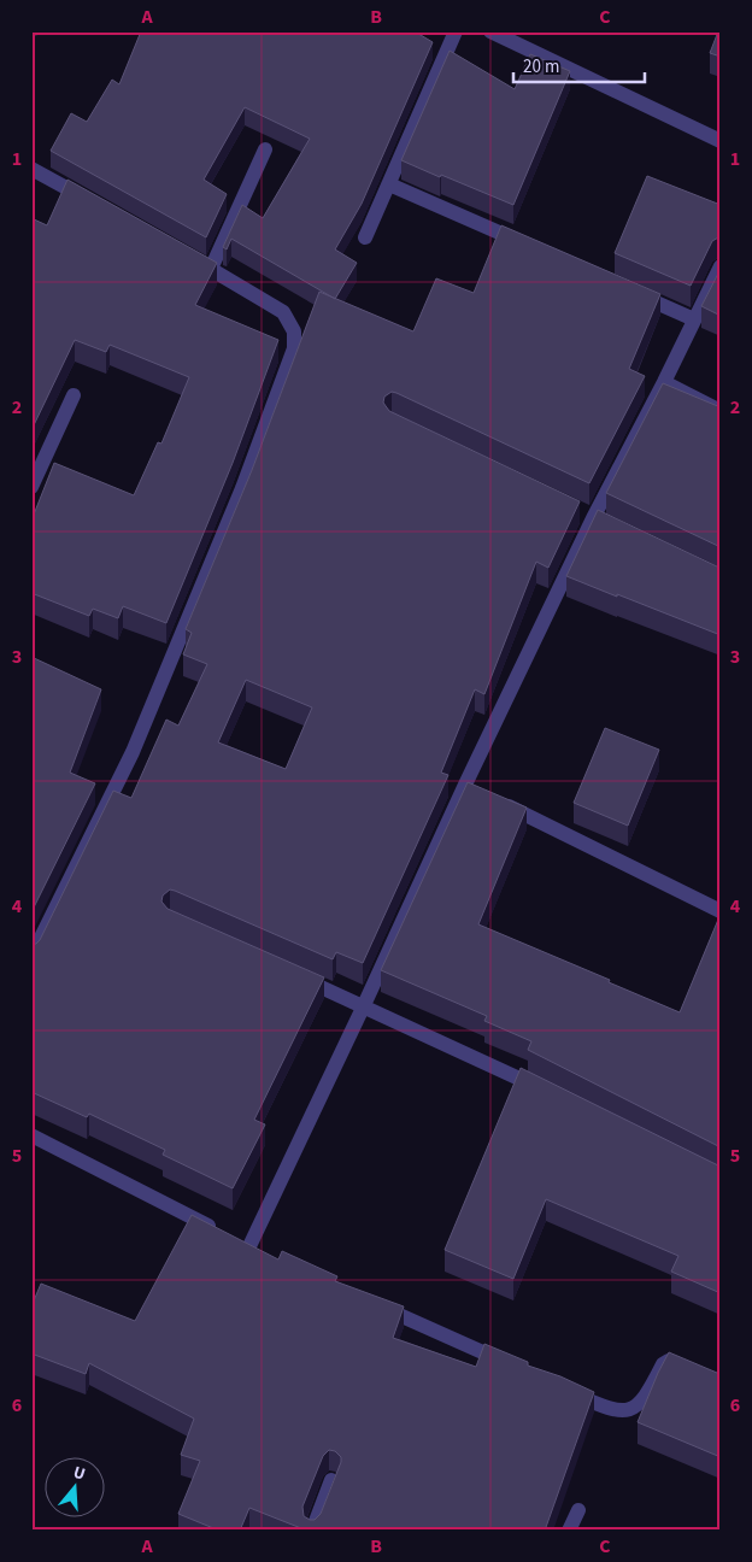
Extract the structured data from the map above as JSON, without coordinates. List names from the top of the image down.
{
  "scale_bar": "20 m",
  "north": "top",
  "grid": {
    "columns": ["A", "B", "C"],
    "rows": [
      "1",
      "2",
      "3",
      "4",
      "5",
      "6"
    ]
  }
}
